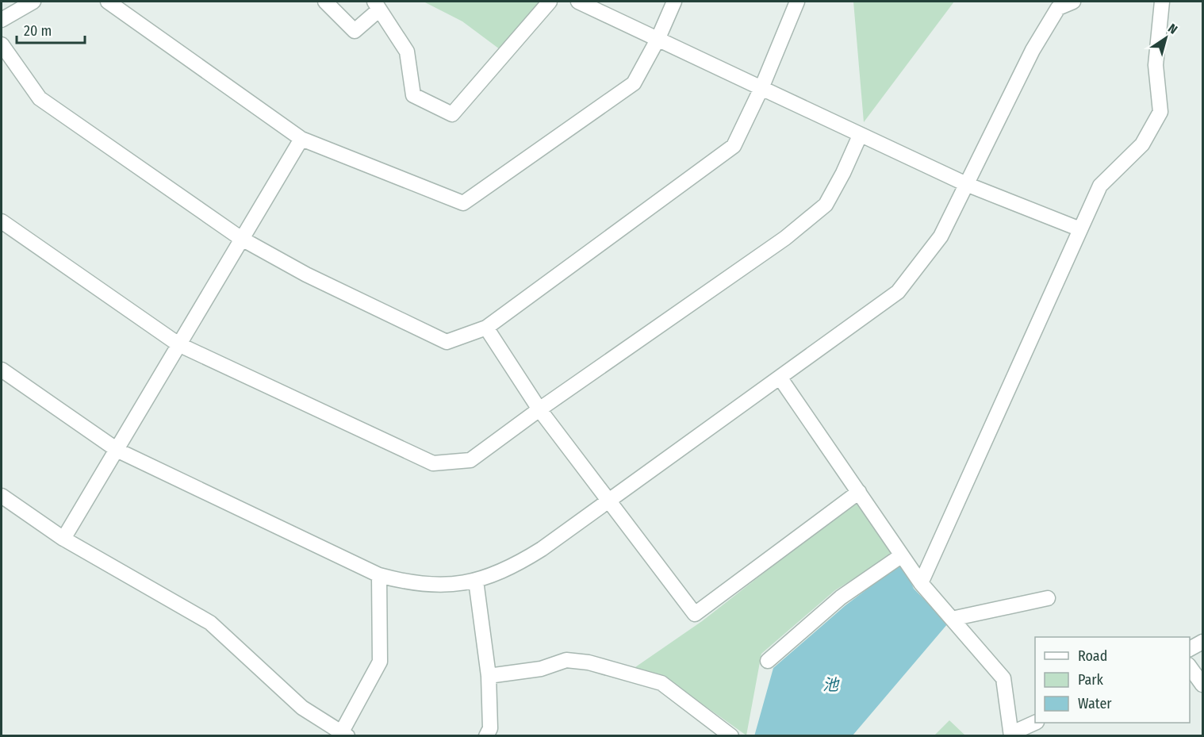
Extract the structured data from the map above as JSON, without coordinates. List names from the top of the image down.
{
  "water": ["池"],
  "legend": ["Road", "Park", "Water"],
  "scale_bar": "20 m",
  "north": "top right"
}
